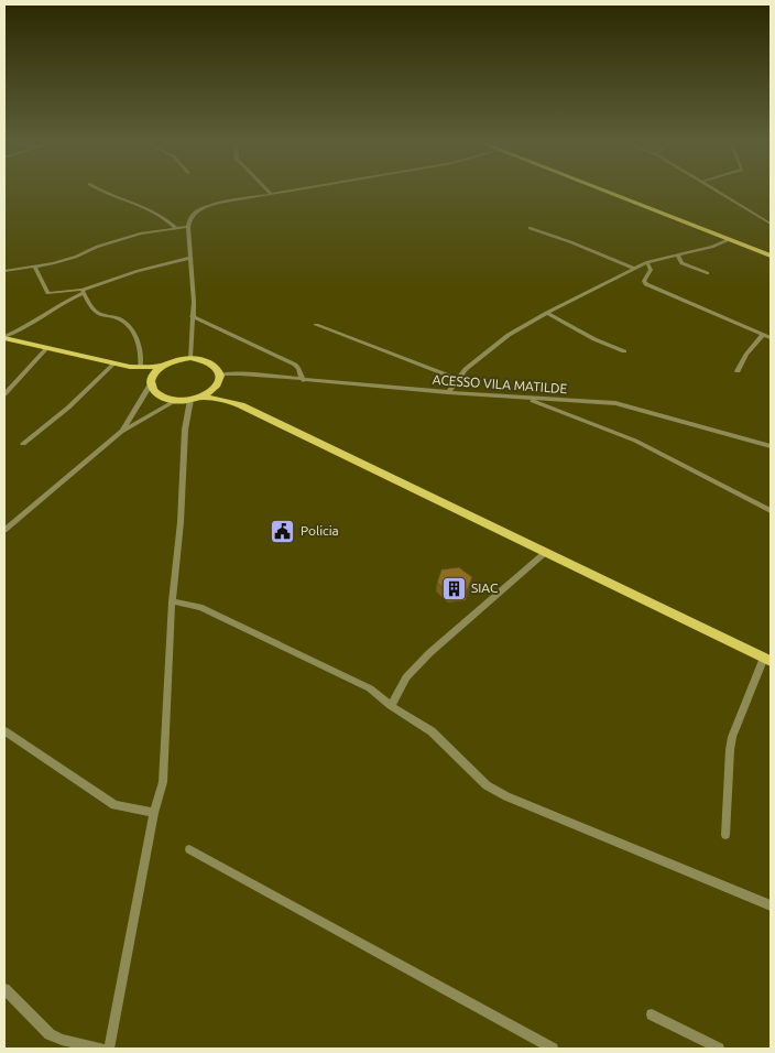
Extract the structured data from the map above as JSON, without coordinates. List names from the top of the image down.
{
  "streets": {
    "street": ["ACESSO VILA MATILDE"]
  },
  "places": {
    "public building": ["Policia"],
    "building": ["SIAC"]
  }
}
